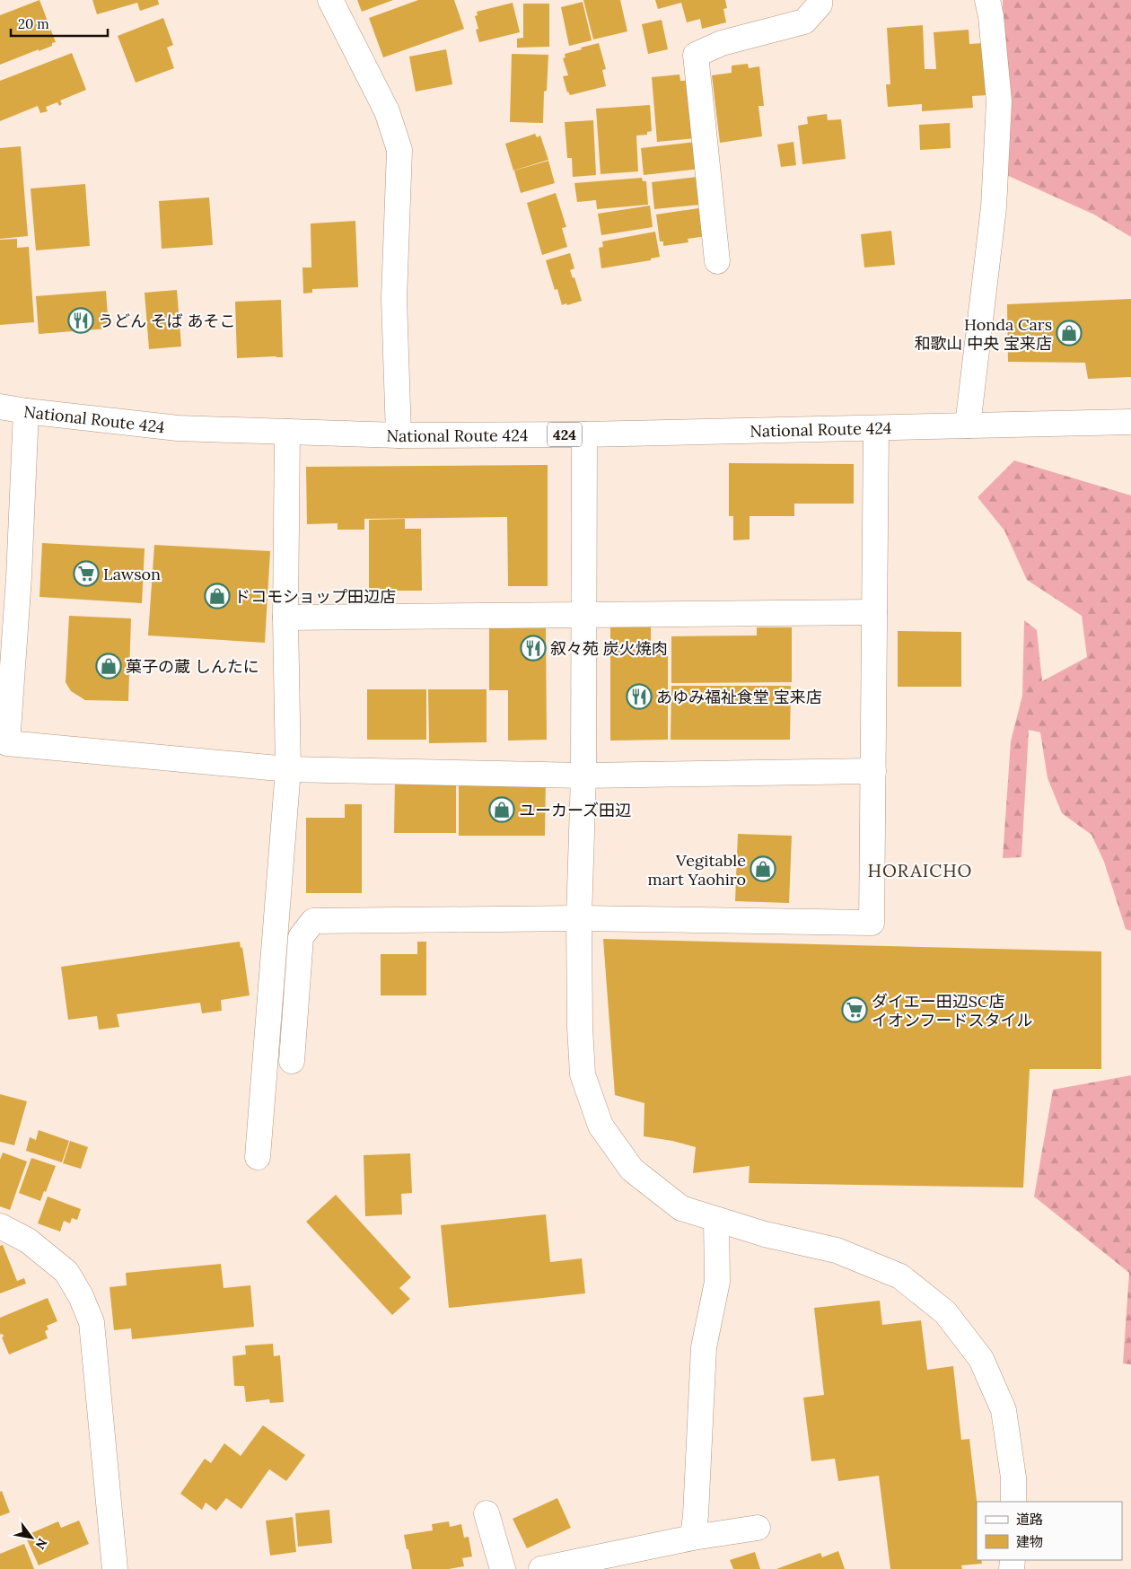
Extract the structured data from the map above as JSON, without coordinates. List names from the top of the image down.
{
  "streets": {
    "main road": ["National Route 424", "424"]
  },
  "districts": ["HORAICHO"],
  "places": {
    "restaurant": ["うどん そば あそこ", "叙々苑 炭火焼肉", "あゆみ福祉食堂 宝来店"],
    "shop": [
      "Honda Cars 和歌山 中央 宝来店",
      "ドコモショップ田辺店",
      "菓子の蔵 しんたに",
      "ユーカーズ田辺",
      "Vegitable mart Yaohiro"
    ],
    "supermarket": ["Lawson", "ダイエー田辺SC店 イオンフードスタイル"]
  },
  "legend": ["道路", "建物"],
  "scale_bar": "20 m",
  "north": "bottom right"
}
